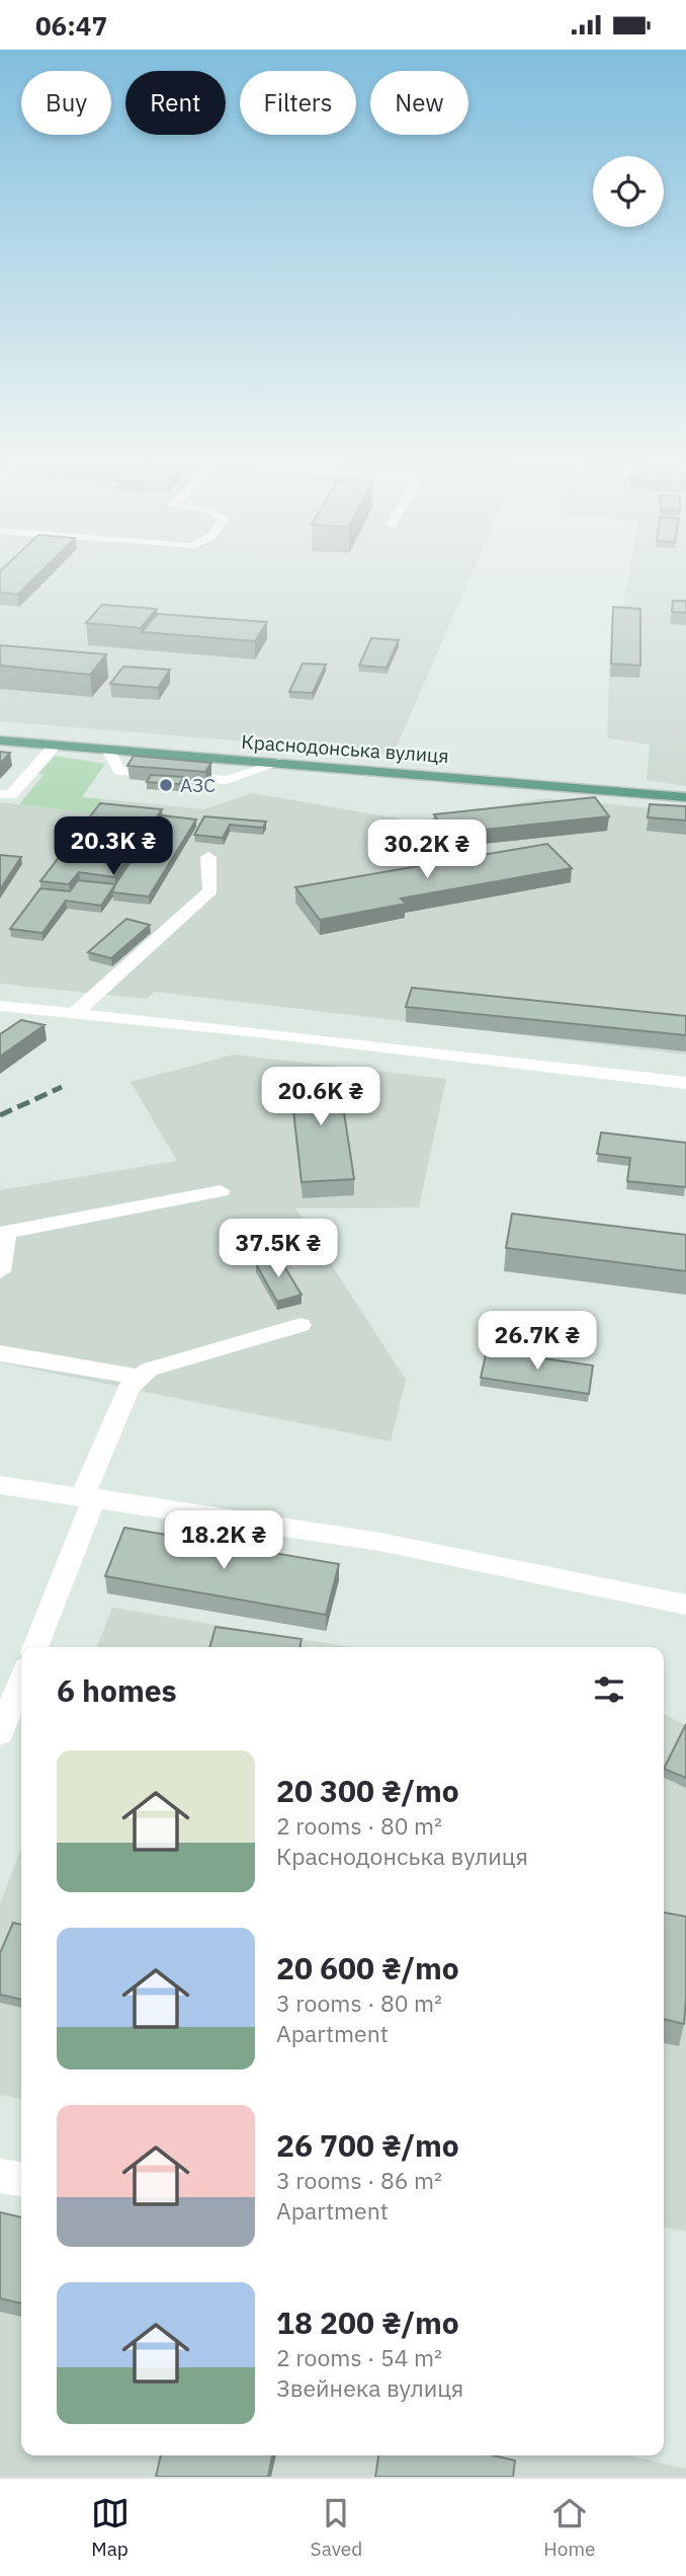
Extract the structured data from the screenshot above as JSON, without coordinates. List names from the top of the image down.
{
  "streets": {
    "main road": ["Краснодонська вулиця"]
  },
  "places": ["АЗС"],
  "page": {
    "status": "06:47",
    "chip": [
      "Buy",
      "Rent",
      "Filters",
      "New"
    ],
    "price": [
      "20.3K ₴",
      "30.2K ₴",
      "20.6K ₴",
      "37.5K ₴",
      "26.7K ₴",
      "18.2K ₴"
    ],
    "heading": "6 homes",
    "list": [
      {
        "name": "20 300 ₴/mo",
        "note": "2 rooms · 80 m² · Краснодонська вулиця"
      },
      {
        "name": "20 600 ₴/mo",
        "note": "3 rooms · 80 m² · Apartment"
      },
      {
        "name": "26 700 ₴/mo",
        "note": "3 rooms · 86 m² · Apartment"
      },
      {
        "name": "18 200 ₴/mo",
        "note": "2 rooms · 54 m² · Звейнека вулиця"
      }
    ],
    "tabs": ["Map", "Saved", "Home"]
  }
}
